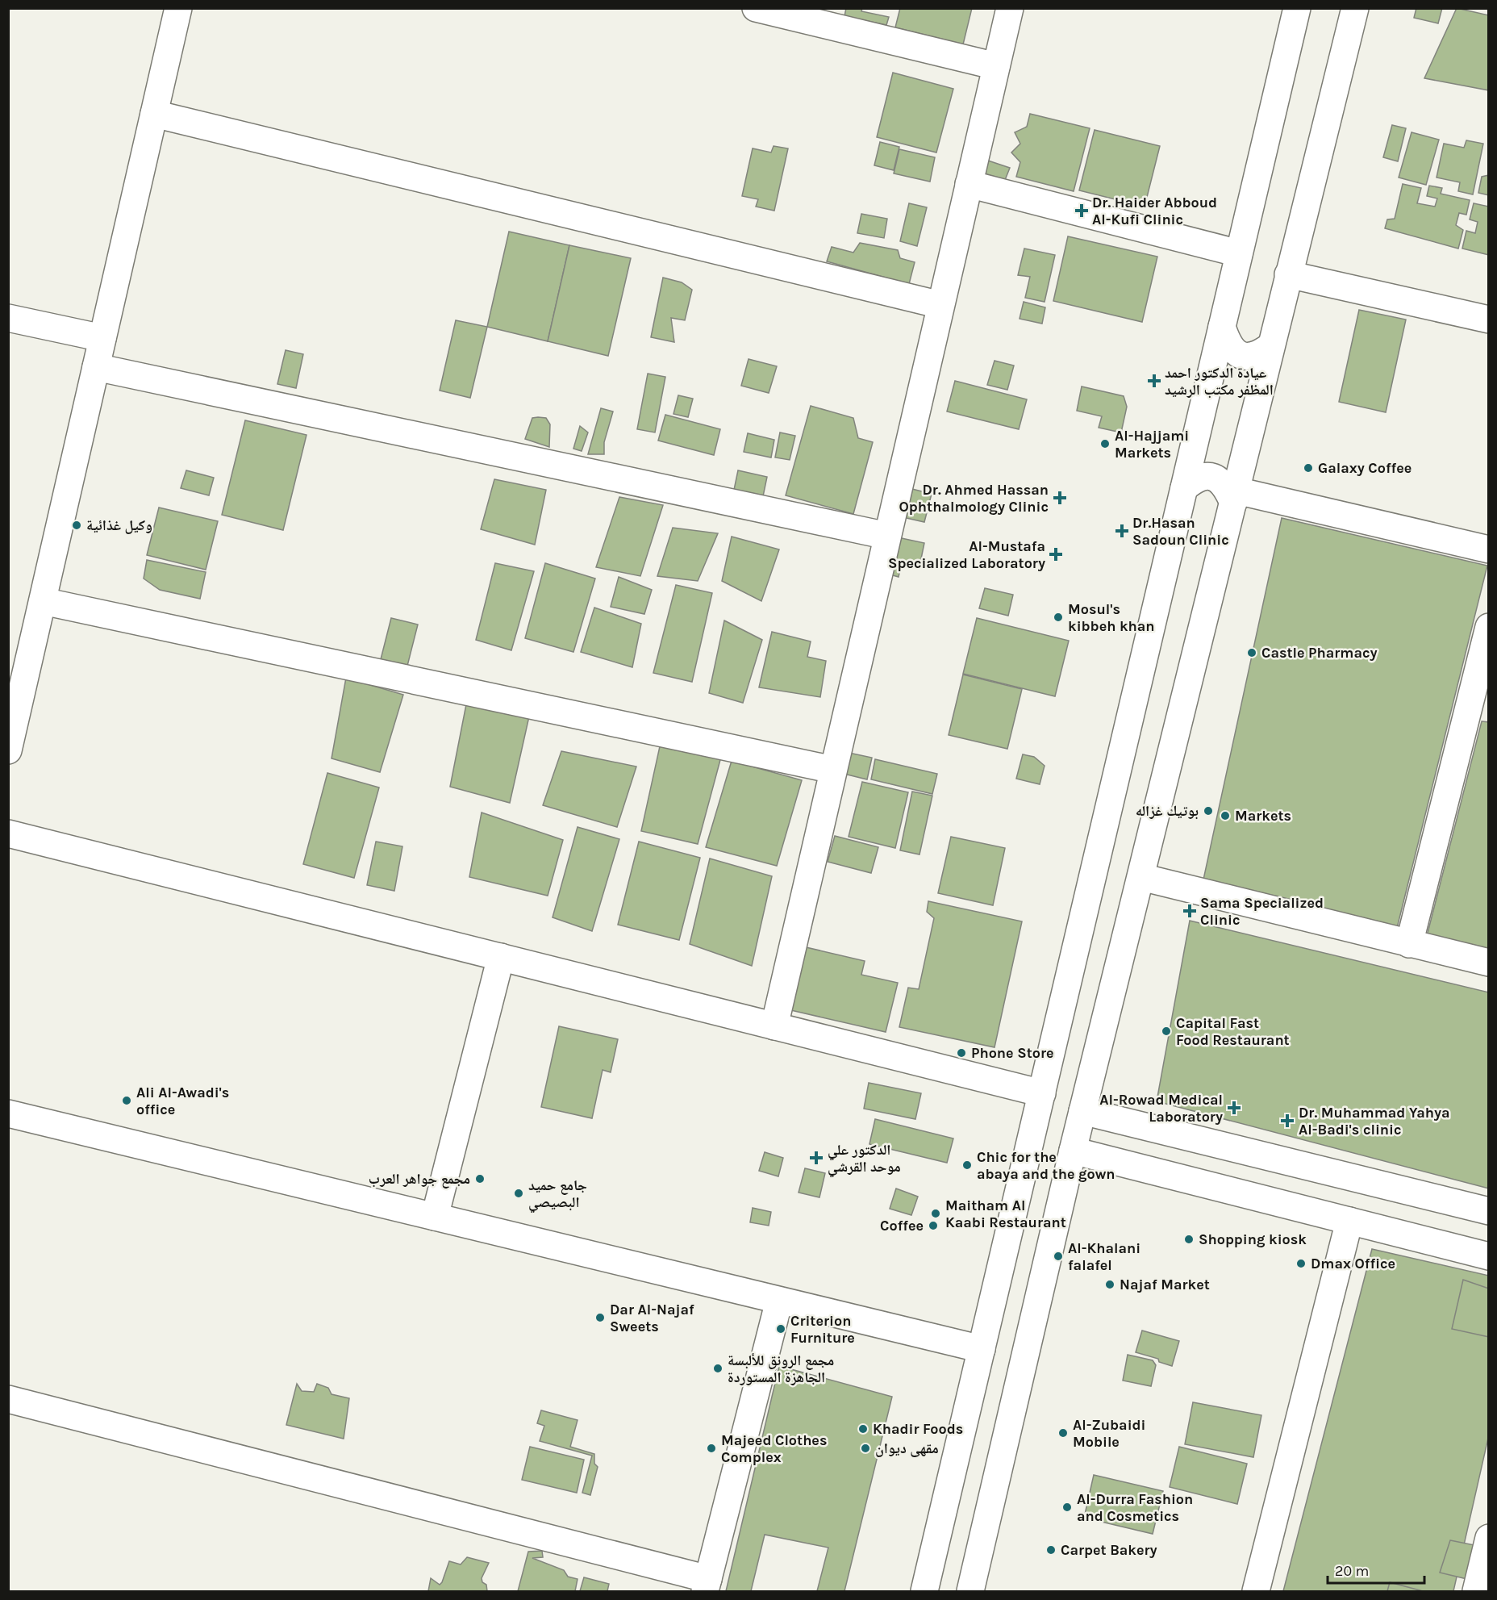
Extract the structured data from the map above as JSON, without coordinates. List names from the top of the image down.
{
  "places": {
    "health": [
      "Dr. Haider Abboud Al-Kufi Clinic",
      "عيادة الدكتور احمد المظفر مكتب الرشيد",
      "Dr. Ahmed Hassan Ophthalmology Clinic",
      "Dr.Hasan Sadoun Clinic",
      "Al-Mustafa Specialized Laboratory",
      "Sama Specialized Clinic",
      "Al-Rowad Medical Laboratory",
      "Dr. Muhammad Yahya Al-Badi's clinic",
      "الدكتور علي موحد القرشي"
    ],
    "other": [
      "Al-Hajjami Markets",
      "Galaxy Coffee",
      "وكيل غذائية",
      "Mosul's kibbeh khan",
      "Castle Pharmacy",
      "بوتيك غزاله",
      "Markets",
      "Capital Fast Food Restaurant",
      "Phone Store",
      "Ali Al-Awadi's office",
      "Chic for the abaya and the gown",
      "مجمع جواهر العرب",
      "جامع حميد البصيصي",
      "Maitham Al Kaabi Restaurant",
      "Coffee",
      "Shopping kiosk",
      "Al-Khalani falafel",
      "Dmax Office",
      "Najaf Market",
      "Dar Al-Najaf Sweets",
      "Criterion Furniture",
      "مجمع الرونق للألبسة الجاهزة المستوردة",
      "Khadir Foods",
      "Al-Zubaidi Mobile",
      "Majeed Clothes Complex",
      "مقهى ديوان",
      "Al-Durra Fashion and Cosmetics",
      "Carpet Bakery"
    ]
  },
  "scale_bar": "20 m"
}
